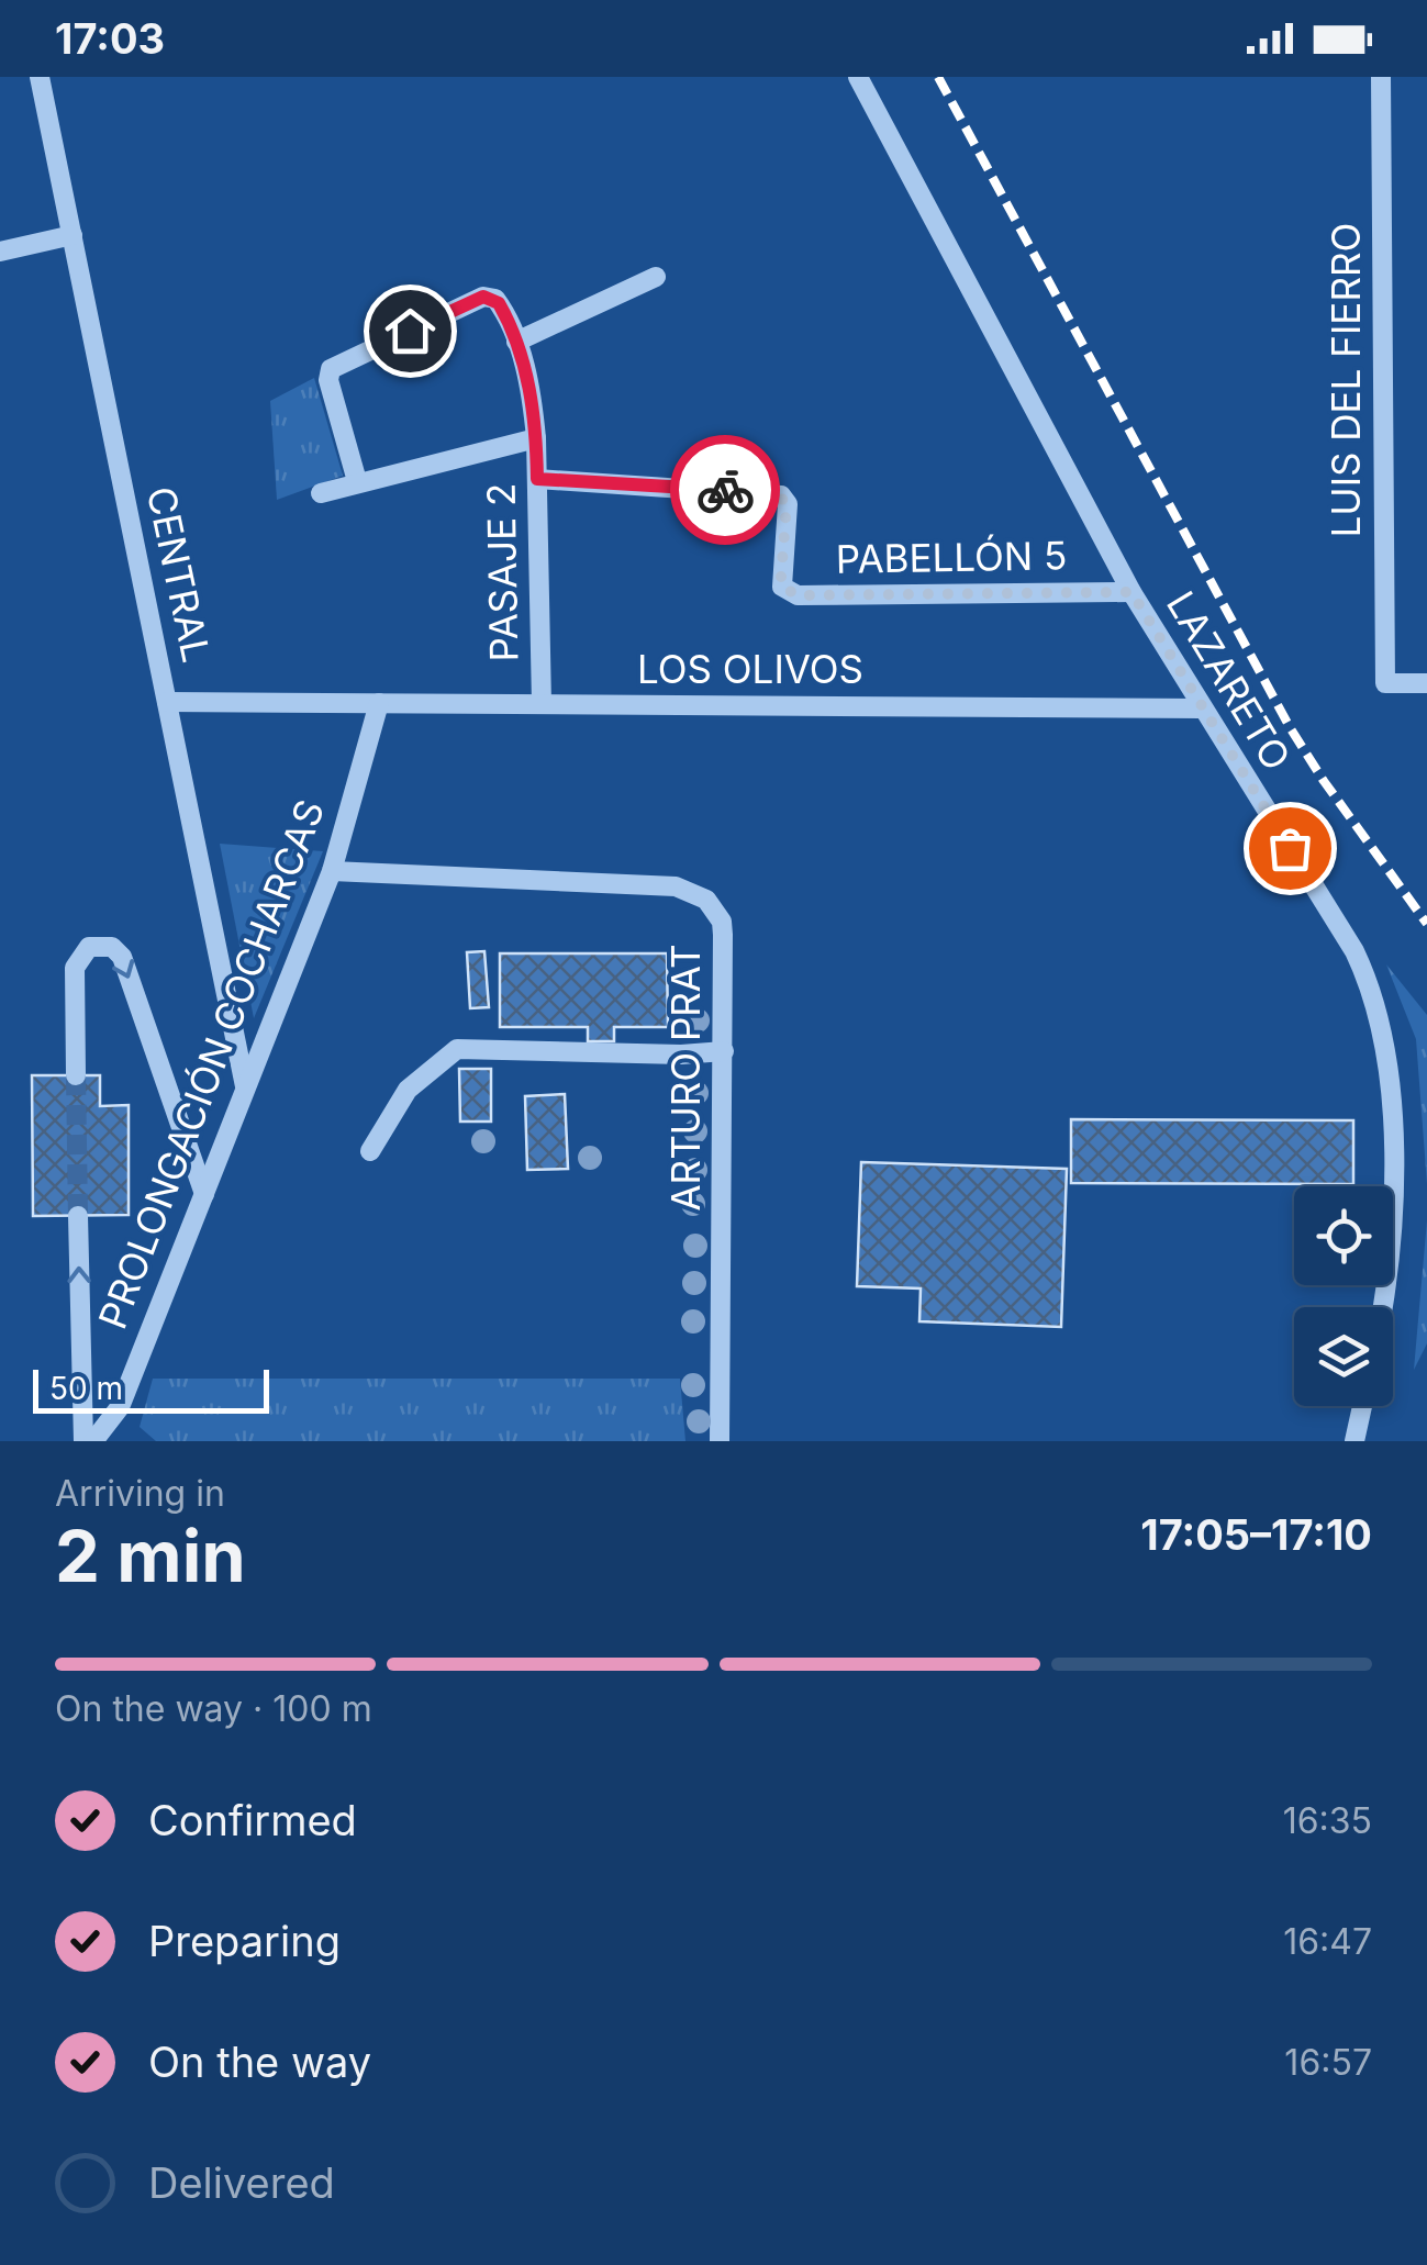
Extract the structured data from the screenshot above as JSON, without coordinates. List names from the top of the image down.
{
  "streets": {
    "street": [
      "LUIS DEL FIERRO",
      "PABELLÓN 5",
      "PASAJE 2",
      "CENTRAL",
      "LOS OLIVOS",
      "LAZARETO",
      "PROLONGACIÓN COCHARCAS",
      "ARTURO PRAT"
    ]
  },
  "crossings": [
    ["PABELLÓN 5", "PASAJE 2"],
    ["PABELLÓN 5", "LAZARETO"],
    ["PASAJE 2", "LOS OLIVOS"],
    ["CENTRAL", "LOS OLIVOS"],
    ["CENTRAL", "PROLONGACIÓN COCHARCAS"],
    ["LOS OLIVOS", "LAZARETO"],
    ["LOS OLIVOS", "PROLONGACIÓN COCHARCAS"],
    ["PROLONGACIÓN COCHARCAS", "ARTURO PRAT"]
  ],
  "scale_bar": "50 m",
  "page": {
    "status": "17:03",
    "scale": "50 m",
    "heading": ["2 min", "Arriving in", "17:05–17:10"],
    "bar": "On the way · 100 m",
    "list": [
      ["Confirmed", "16:35"],
      ["Preparing", "16:47"],
      ["On the way", "16:57"],
      "Delivered"
    ]
  }
}
